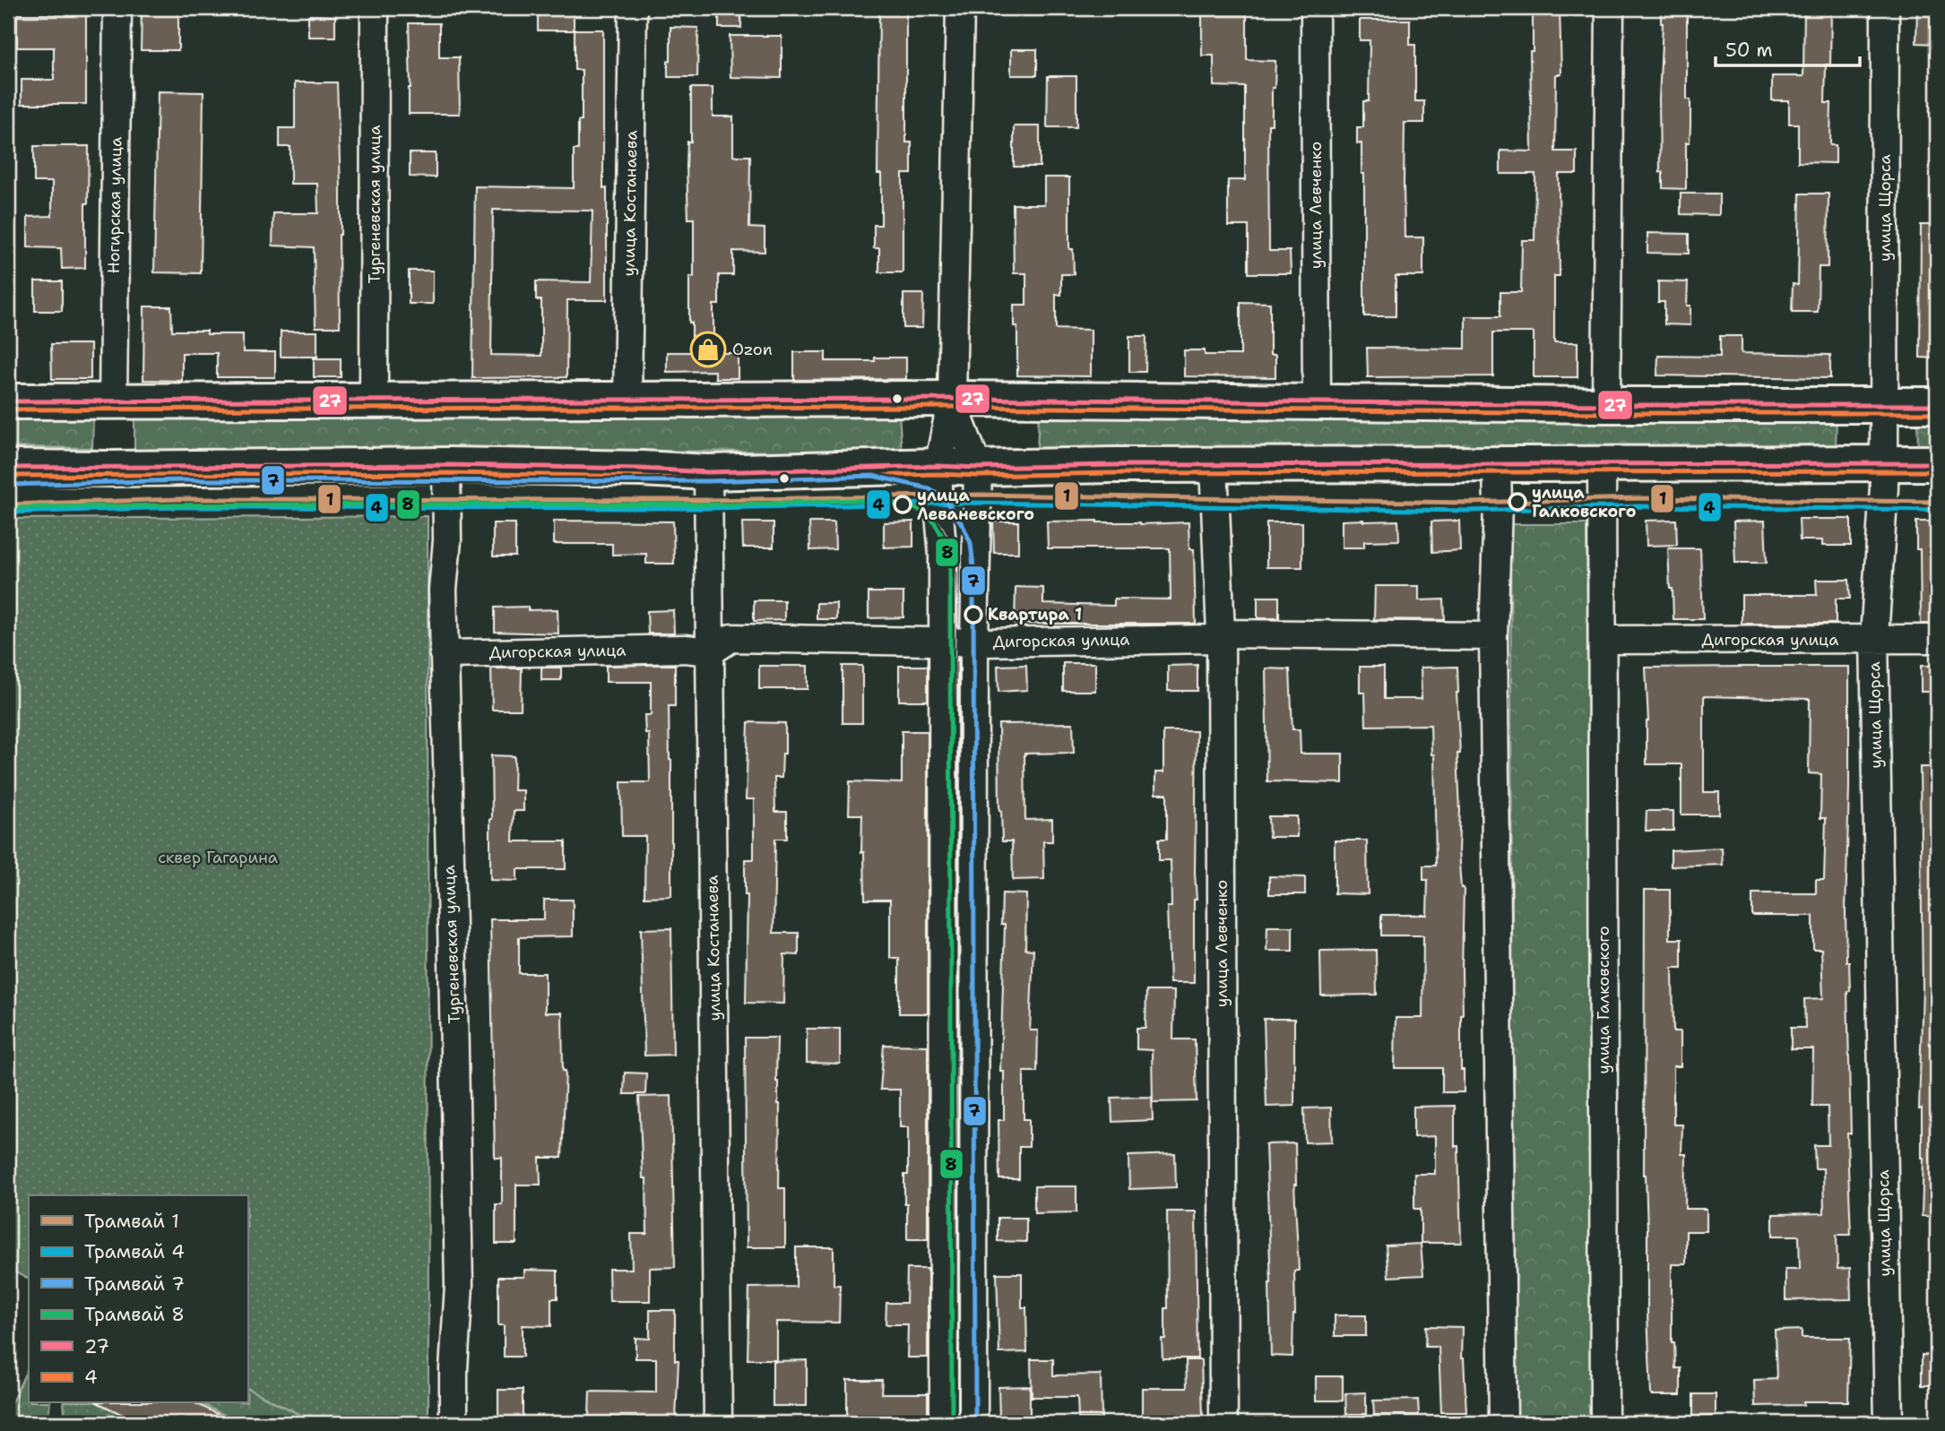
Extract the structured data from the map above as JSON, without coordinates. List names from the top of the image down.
{
  "streets": {
    "street": [
      "улица Костанаева",
      "Тургеневская улица",
      "Ногирская улица",
      "улица Левченко",
      "улица Щорса",
      "Дигорская улица",
      "улица Галковского"
    ]
  },
  "crossings": [
    ["улица Костанаева", "Дигорская улица"],
    ["Тургеневская улица", "Дигорская улица"],
    ["улица Левченко", "Дигорская улица"],
    ["улица Щорса", "Дигорская улица"],
    ["Дигорская улица", "улица Галковского"]
  ],
  "parks": ["сквер Гагарина"],
  "places": {
    "shop": ["Ozon"],
    "other": ["улица Галковского", "улица Леваневского", "Квартира 1"]
  },
  "lines": [
    "transit line 27",
    "transit line 4",
    "tram line 7",
    "tram line 1",
    "tram line 8",
    "tram line 4"
  ],
  "legend": [
    "Трамвай 1",
    "Трамвай 4",
    "Трамвай 7",
    "Трамвай 8",
    "27",
    "4"
  ],
  "scale_bar": "50 m"
}
